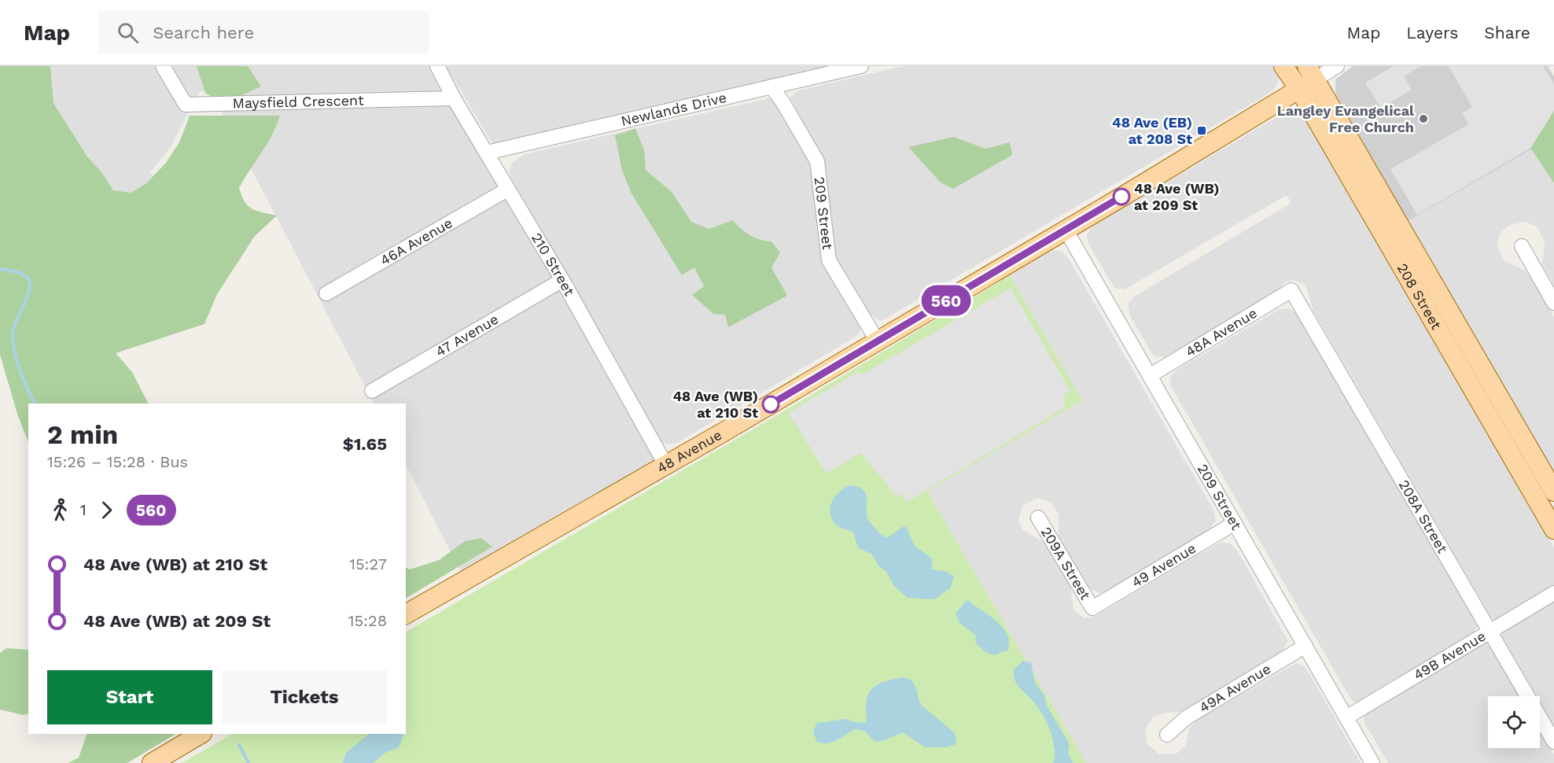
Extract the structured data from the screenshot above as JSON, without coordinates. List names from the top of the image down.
{
  "streets": {
    "main road": ["208 Street", "48 Avenue"],
    "street": [
      "Maysfield Crescent",
      "Newlands Drive",
      "209 Street",
      "46A Avenue",
      "210 Street",
      "48A Avenue",
      "47 Avenue",
      "208A Street",
      "209A Street",
      "49 Avenue",
      "49B Avenue",
      "49A Avenue"
    ]
  },
  "crossings": [
    ["Maysfield Crescent", "210 Street"],
    ["Newlands Drive", "209 Street"],
    ["Newlands Drive", "210 Street"],
    ["209 Street", "48A Avenue"],
    ["209 Street", "48 Avenue"],
    ["209 Street", "49 Avenue"],
    ["209 Street", "49B Avenue"],
    ["209 Street", "49A Avenue"],
    ["46A Avenue", "210 Street"],
    ["210 Street", "47 Avenue"],
    ["210 Street", "48 Avenue"],
    ["208 Street", "48 Avenue"],
    ["48A Avenue", "208A Street"],
    ["208A Street", "49B Avenue"],
    ["209A Street", "49 Avenue"]
  ],
  "places": {
    "other": ["Langley Evangelical Free Church", "48 Ave (WB) at 209 St", "48 Ave (WB) at 210 St"],
    "transit": ["48 Ave (EB) at 208 St"]
  },
  "lines": ["bus line 560"],
  "page": {
    "header": "Map",
    "search": "Search here",
    "nav": ["Map", "Layers", "Share"],
    "on_map": "560",
    "heading": ["2 min", "15:26 – 15:28 · Bus", "$1.65"],
    "legs": ["1", "560"],
    "list": [
      {
        "name": "48 Ave (WB) at 210 St",
        "value": "15:27"
      },
      {
        "name": "48 Ave (WB) at 209 St",
        "value": "15:28"
      }
    ],
    "buttons": ["Start", "Tickets"]
  }
}
